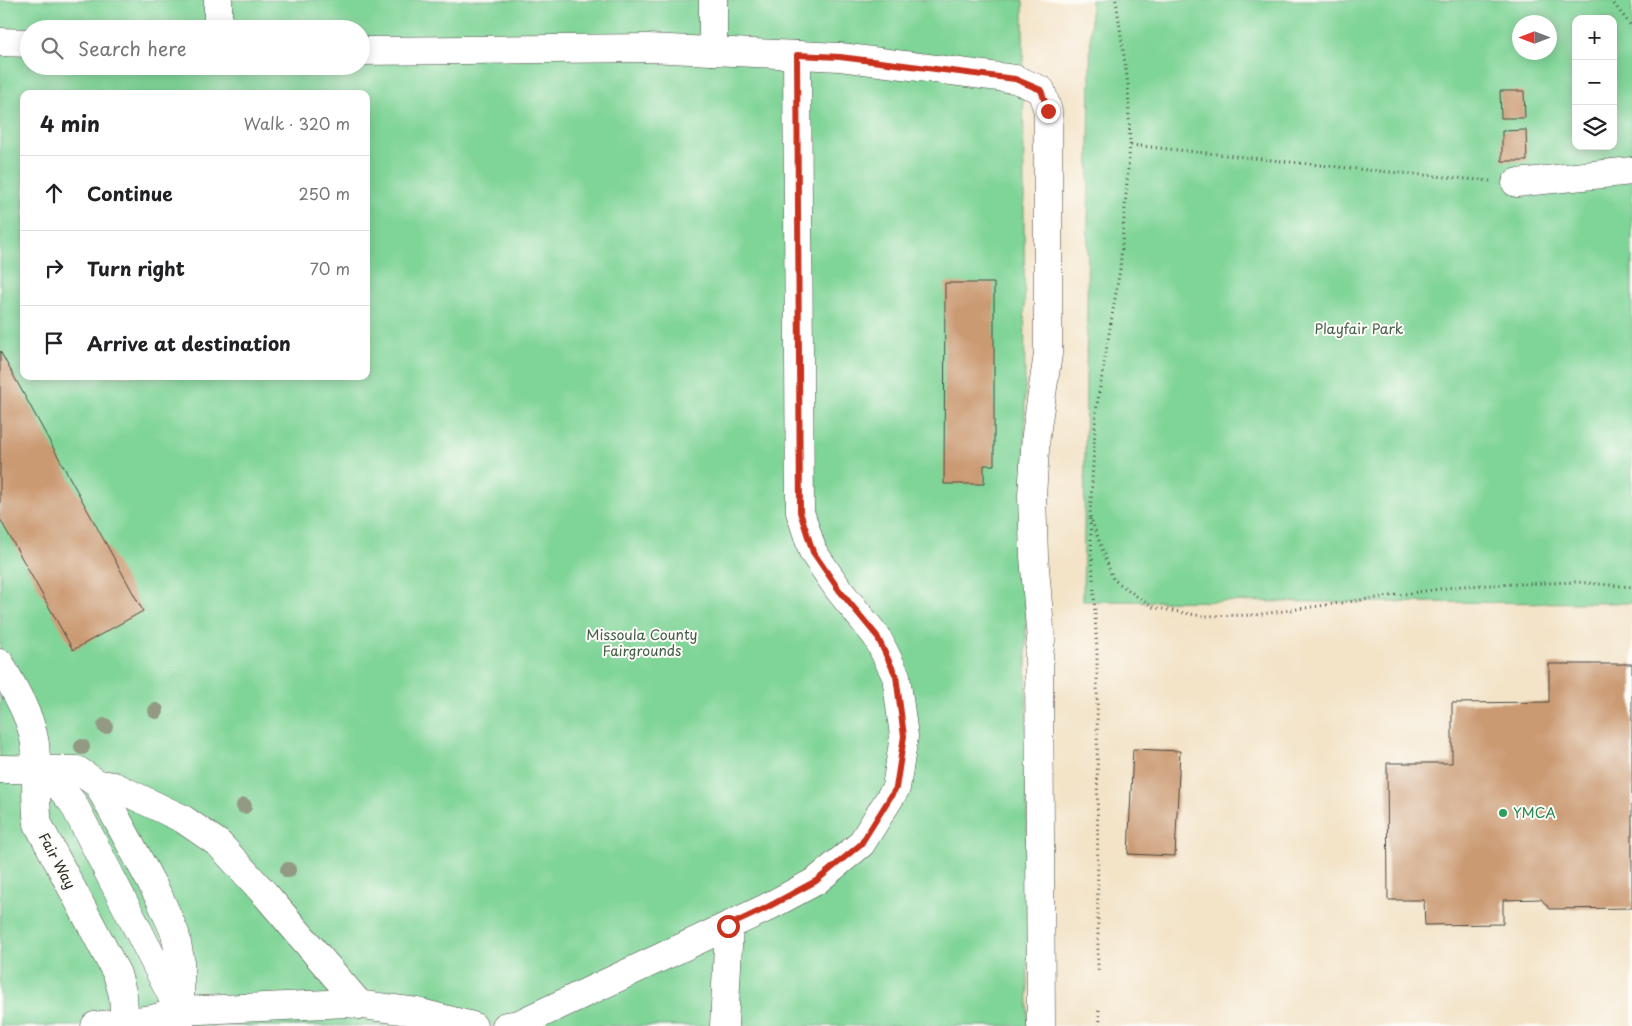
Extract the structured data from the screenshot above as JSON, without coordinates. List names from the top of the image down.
{
  "streets": {
    "street": ["Fair Way"]
  },
  "parks": ["Playfair Park", "Missoula County Fairgrounds"],
  "places": ["YMCA"],
  "north": "left",
  "page": {
    "map_buttons": ["+", "−"],
    "search": "Search here",
    "heading": ["4 min", "Walk · 320 m"],
    "list": [
      ["Continue", "250 m"],
      ["Turn right", "70 m"],
      "Arrive at destination"
    ]
  }
}
